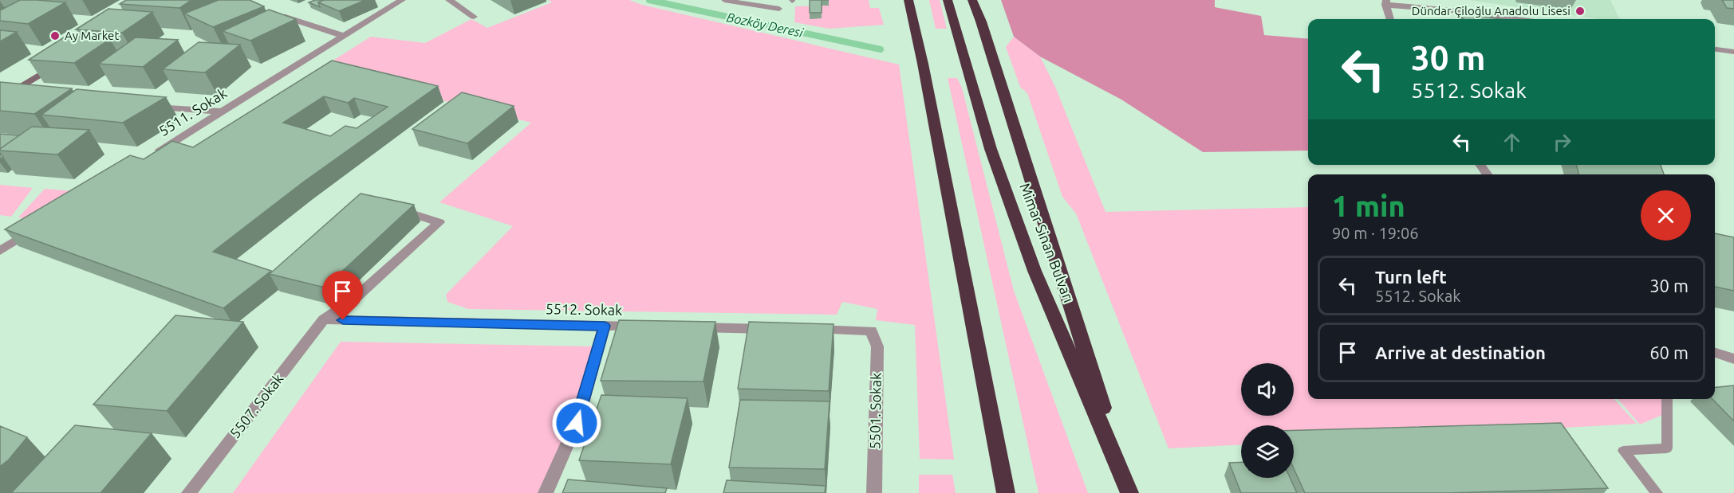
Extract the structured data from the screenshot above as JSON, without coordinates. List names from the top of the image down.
{
  "streets": {
    "highway": ["Mimar Sinan Bulvarı"],
    "street": [
      "5511. Sokak",
      "5512. Sokak",
      "5507. Sokak",
      "5501. Sokak"
    ]
  },
  "crossings": [
    ["5512. Sokak", "5507. Sokak"]
  ],
  "water": ["Bozköy Deresi"],
  "places": ["Dündar Çiloğlu Anadolu Lisesi", "Ay Market"],
  "page": {
    "turn": ["30 m", "5512. Sokak"],
    "heading": ["1 min", "90 m · 19:06"],
    "list": [
      {
        "name": "Turn left",
        "note": "5512. Sokak",
        "value": "30 m"
      },
      {
        "name": "Arrive at destination",
        "value": "60 m"
      }
    ]
  }
}
